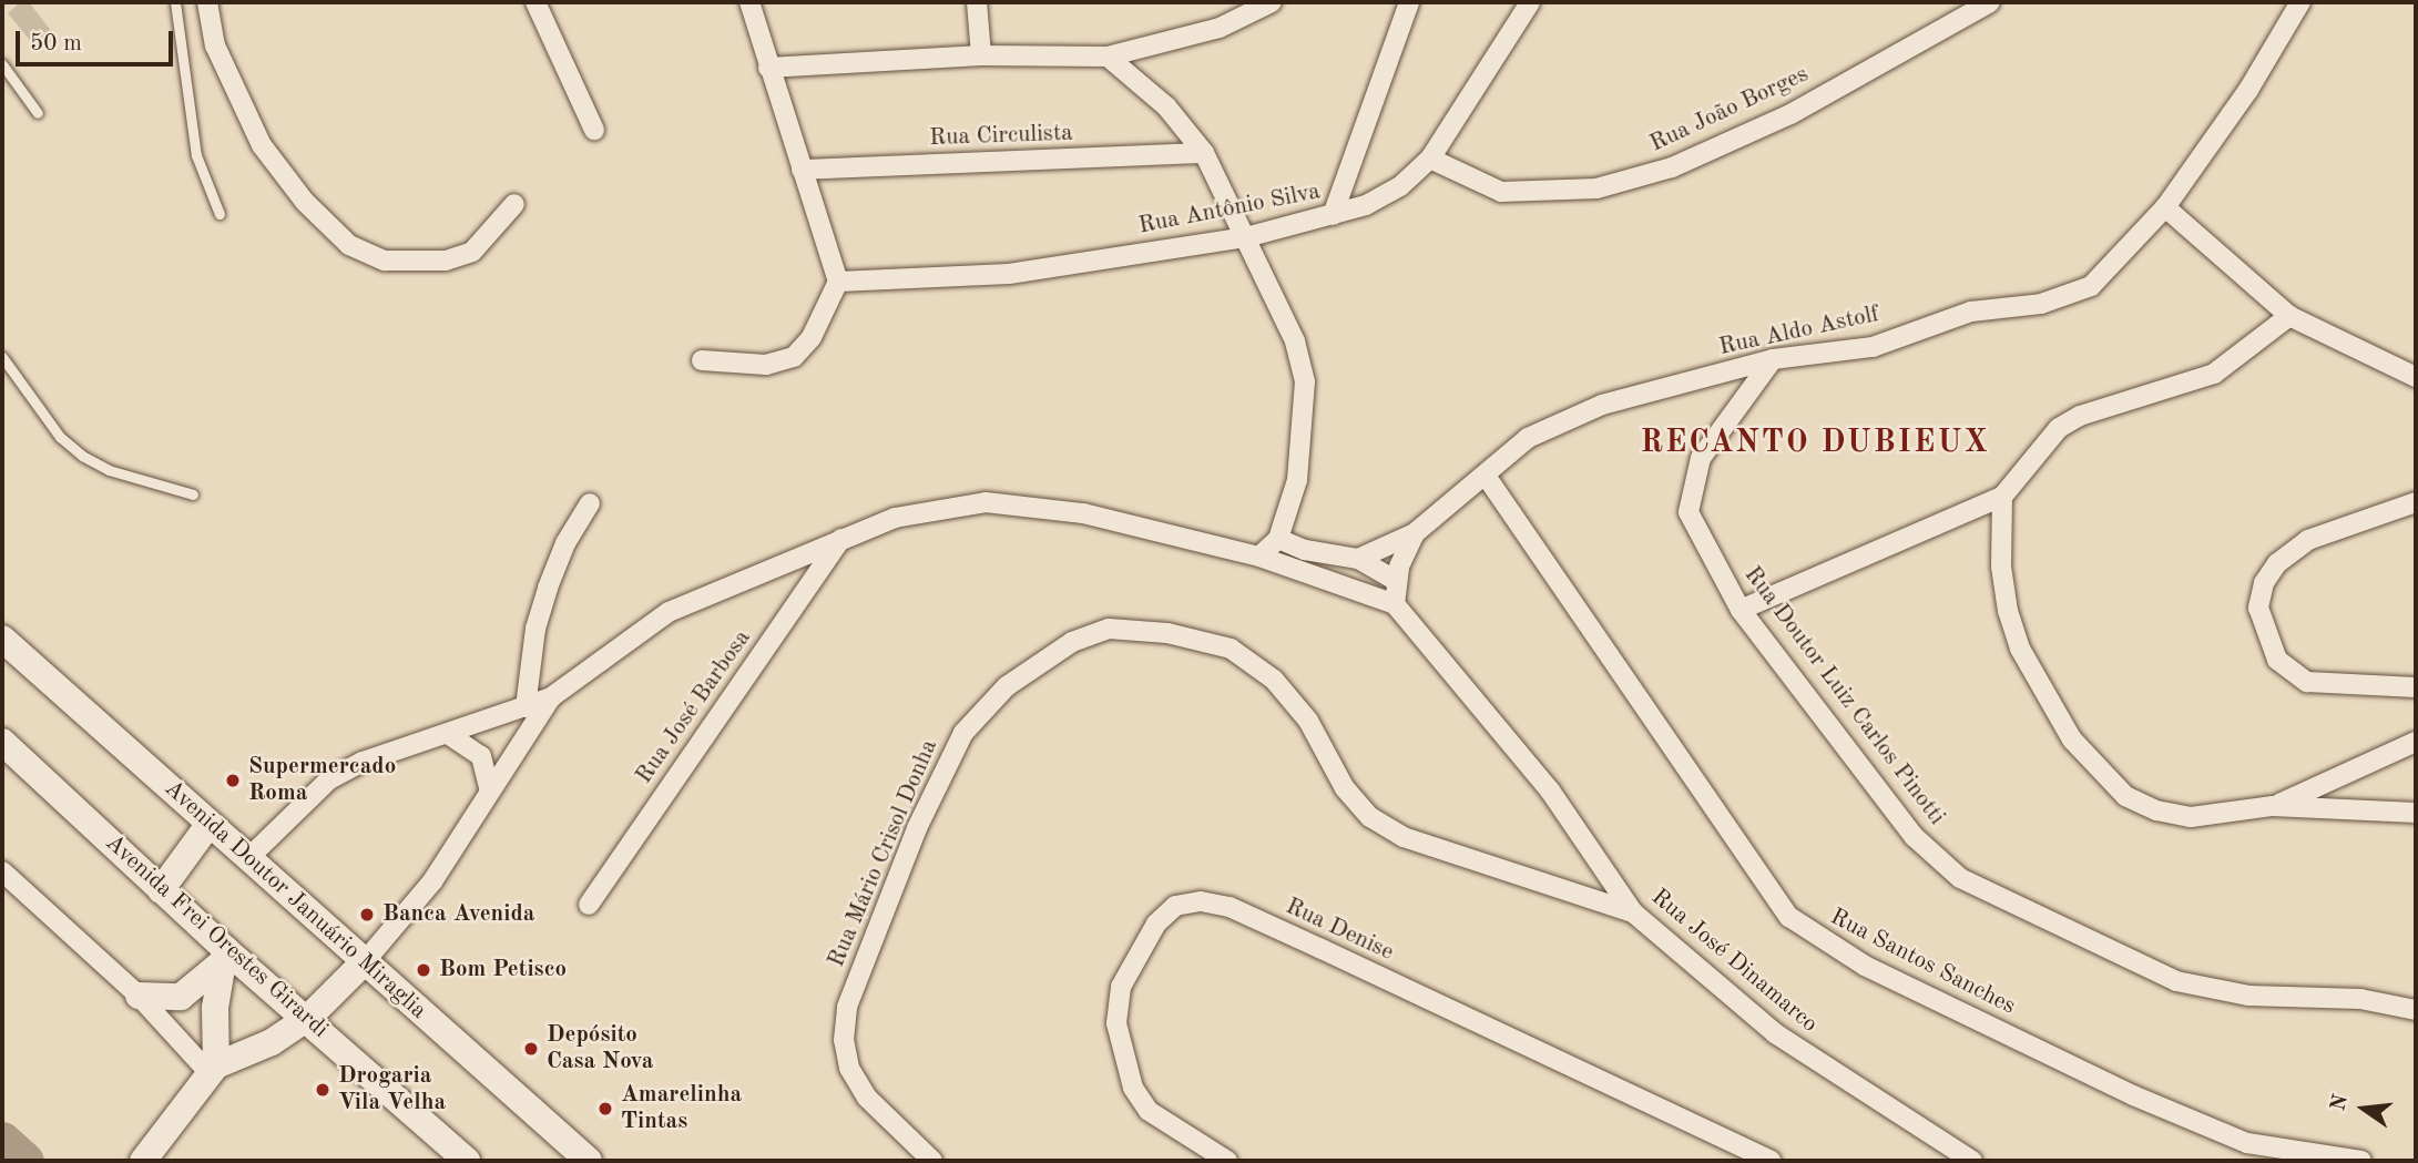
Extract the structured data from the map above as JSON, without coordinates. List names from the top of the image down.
{
  "streets": {
    "main road": ["Avenida Doutor Januário Miraglia", "Avenida Frei Orestes Girardi"],
    "street": [
      "Rua João Borges",
      "Rua Circulista",
      "Rua Antônio Silva",
      "Rua Aldo Astolf",
      "Rua Doutor Luiz Carlos Pinotti",
      "Rua José Barbosa",
      "Rua Mário Crisol Donha",
      "Rua Denise",
      "Rua José Dinamarco",
      "Rua Santos Sanches"
    ]
  },
  "crossings": [
    ["Rua João Borges", "Rua Antônio Silva"],
    ["Rua Aldo Astolf", "Rua Doutor Luiz Carlos Pinotti"],
    ["Rua Aldo Astolf", "Rua José Dinamarco"],
    ["Rua Aldo Astolf", "Rua Santos Sanches"],
    ["Rua Mário Crisol Donha", "Rua José Dinamarco"]
  ],
  "districts": ["RECANTO DUBIEUX"],
  "places": [
    "Supermercado Roma",
    "Banca Avenida",
    "Bom Petisco",
    "Depósito Casa Nova",
    "Drogaria Vila Velha",
    "Amarelinha Tintas"
  ],
  "scale_bar": "50 m",
  "north": "left"
}
